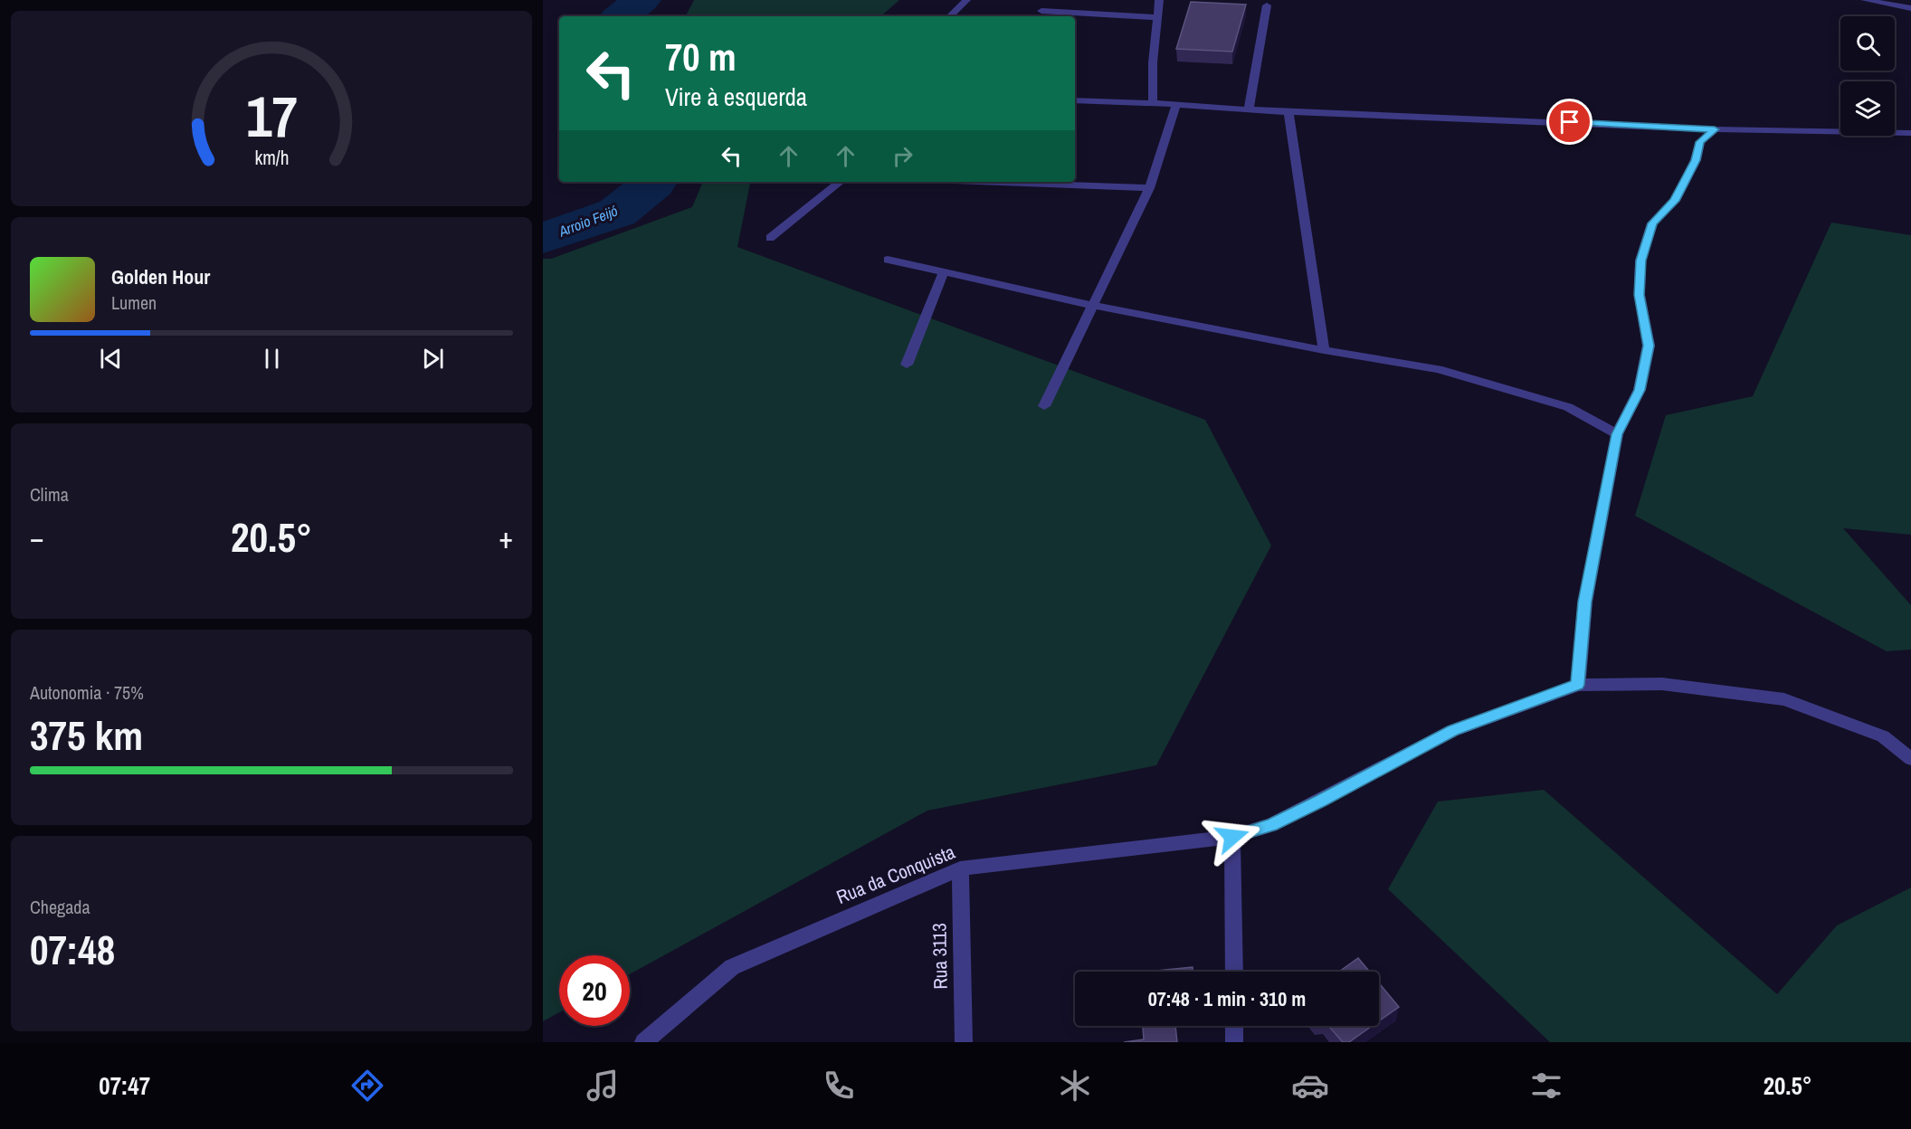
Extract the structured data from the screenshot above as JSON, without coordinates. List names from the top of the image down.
{
  "streets": {
    "street": ["Rua da Conquista", "Rua 3113"]
  },
  "crossings": [
    ["Rua da Conquista", "Rua 3113"]
  ],
  "water": ["Arroio Feijó"],
  "page": {
    "turn": ["70 m", "Vire à esquerda"],
    "song": ["Golden Hour", "Lumen"],
    "tile": [
      "Clima",
      ["Autonomia · 75%", "375 km"],
      ["Chegada", "07:48"]
    ],
    "heat": ["−", "20.5°", "+"],
    "limit": "20",
    "trip": "07:48 · 1 min · 310 m",
    "tabs": ["07:47", "20.5°"],
    "gauge": ["17", "km/h"]
  }
}
